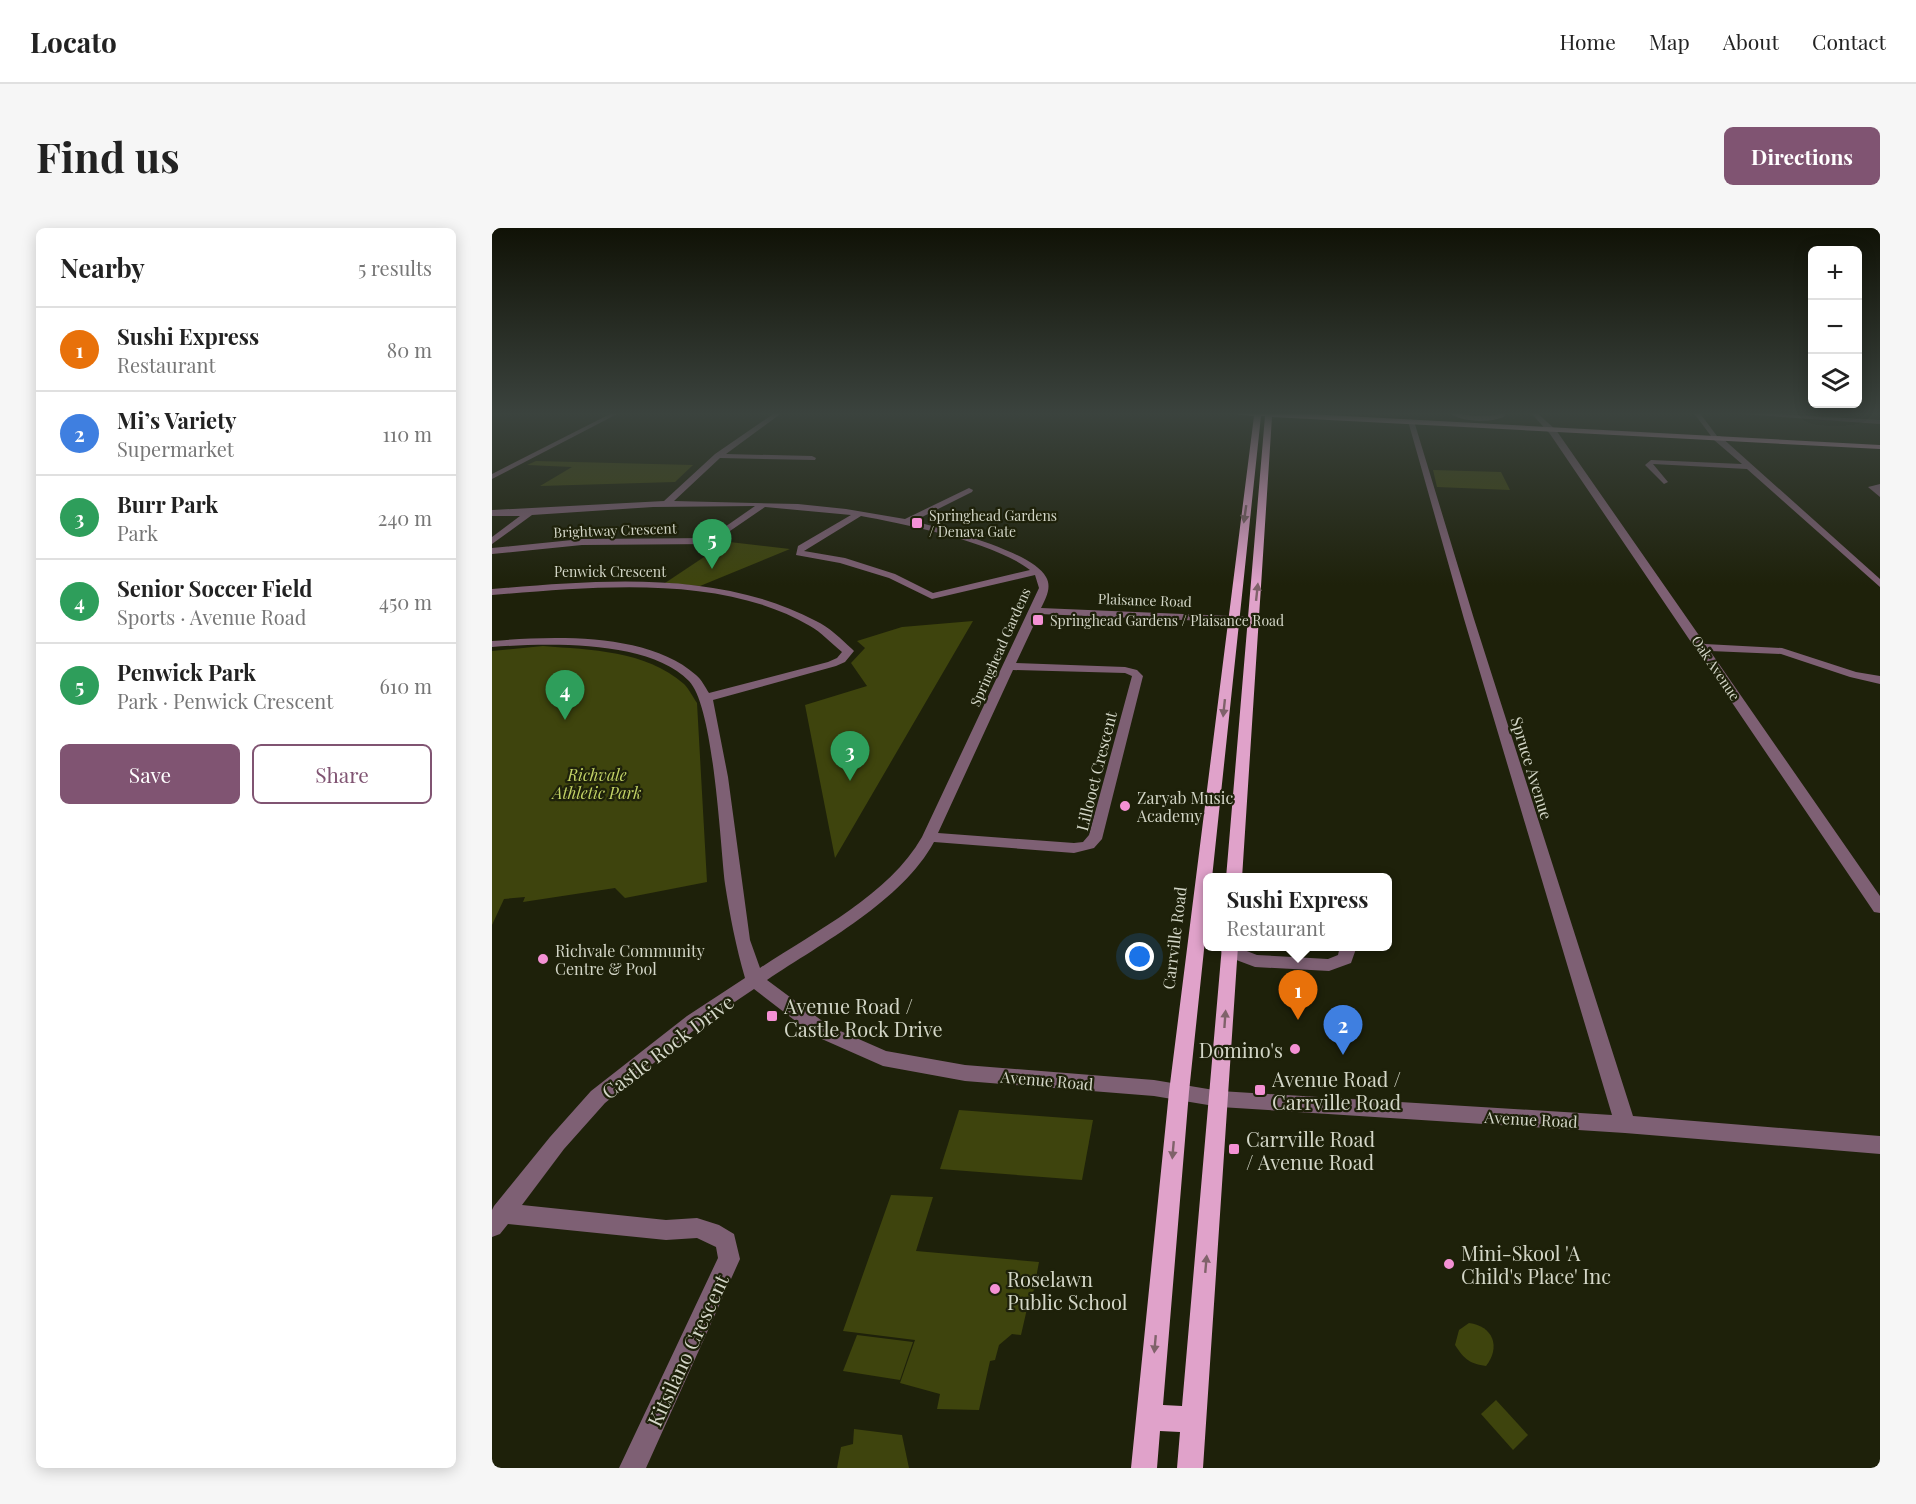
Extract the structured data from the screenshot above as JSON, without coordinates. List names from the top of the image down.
{
  "streets": {
    "main road": ["Carrville Road"],
    "street": [
      "Brightway Crescent",
      "Penwick Crescent",
      "Plaisance Road",
      "Springhead Gardens",
      "Oak Avenue",
      "Spruce Avenue",
      "Lillooet Crescent",
      "Castle Rock Drive",
      "Avenue Road",
      "Kitsilano Crescent"
    ]
  },
  "crossings": [
    ["Brightway Crescent", "Springhead Gardens"],
    ["Plaisance Road", "Springhead Gardens"],
    ["Plaisance Road", "Carrville Road"],
    ["Springhead Gardens", "Lillooet Crescent"],
    ["Springhead Gardens", "Castle Rock Drive"],
    ["Springhead Gardens", "Avenue Road"],
    ["Spruce Avenue", "Avenue Road"],
    ["Carrville Road", "Avenue Road"],
    ["Castle Rock Drive", "Avenue Road"],
    ["Castle Rock Drive", "Kitsilano Crescent"]
  ],
  "parks": ["Richvale Athletic Park"],
  "places": {
    "transit": [
      "Springhead Gardens / Denava Gate",
      "Springhead Gardens / Plaisance Road",
      "Avenue Road / Castle Rock Drive",
      "Avenue Road / Carrville Road",
      "Carrville Road / Avenue Road"
    ],
    "other": [
      "Zaryab Music Academy",
      "Richvale Community Centre & Pool",
      "Domino's",
      "Mini-Skool 'A Child's Place' Inc",
      "Roselawn Public School"
    ]
  },
  "page": {
    "header": "Locato",
    "nav": [
      "Home",
      "Map",
      "About",
      "Contact"
    ],
    "buttons": [
      "Directions",
      ["Save", "Share"]
    ],
    "title": "Find us",
    "heading": ["Nearby", "5 results"],
    "map_buttons": ["+", "−"],
    "list": [
      {
        "mark": "1",
        "name": "Sushi Express",
        "note": "Restaurant",
        "value": "80 m"
      },
      {
        "mark": "2",
        "name": "Mi’s Variety",
        "note": "Supermarket",
        "value": "110 m"
      },
      {
        "mark": "3",
        "name": "Burr Park",
        "note": "Park",
        "value": "240 m"
      },
      {
        "mark": "4",
        "name": "Senior Soccer Field",
        "note": "Sports · Avenue Road",
        "value": "450 m"
      },
      {
        "mark": "5",
        "name": "Penwick Park",
        "note": "Park · Penwick Crescent",
        "value": "610 m"
      }
    ],
    "pins": [
      "5",
      "4",
      "3",
      "1",
      "2"
    ],
    "popup": ["Sushi Express", "Restaurant"]
  }
}
